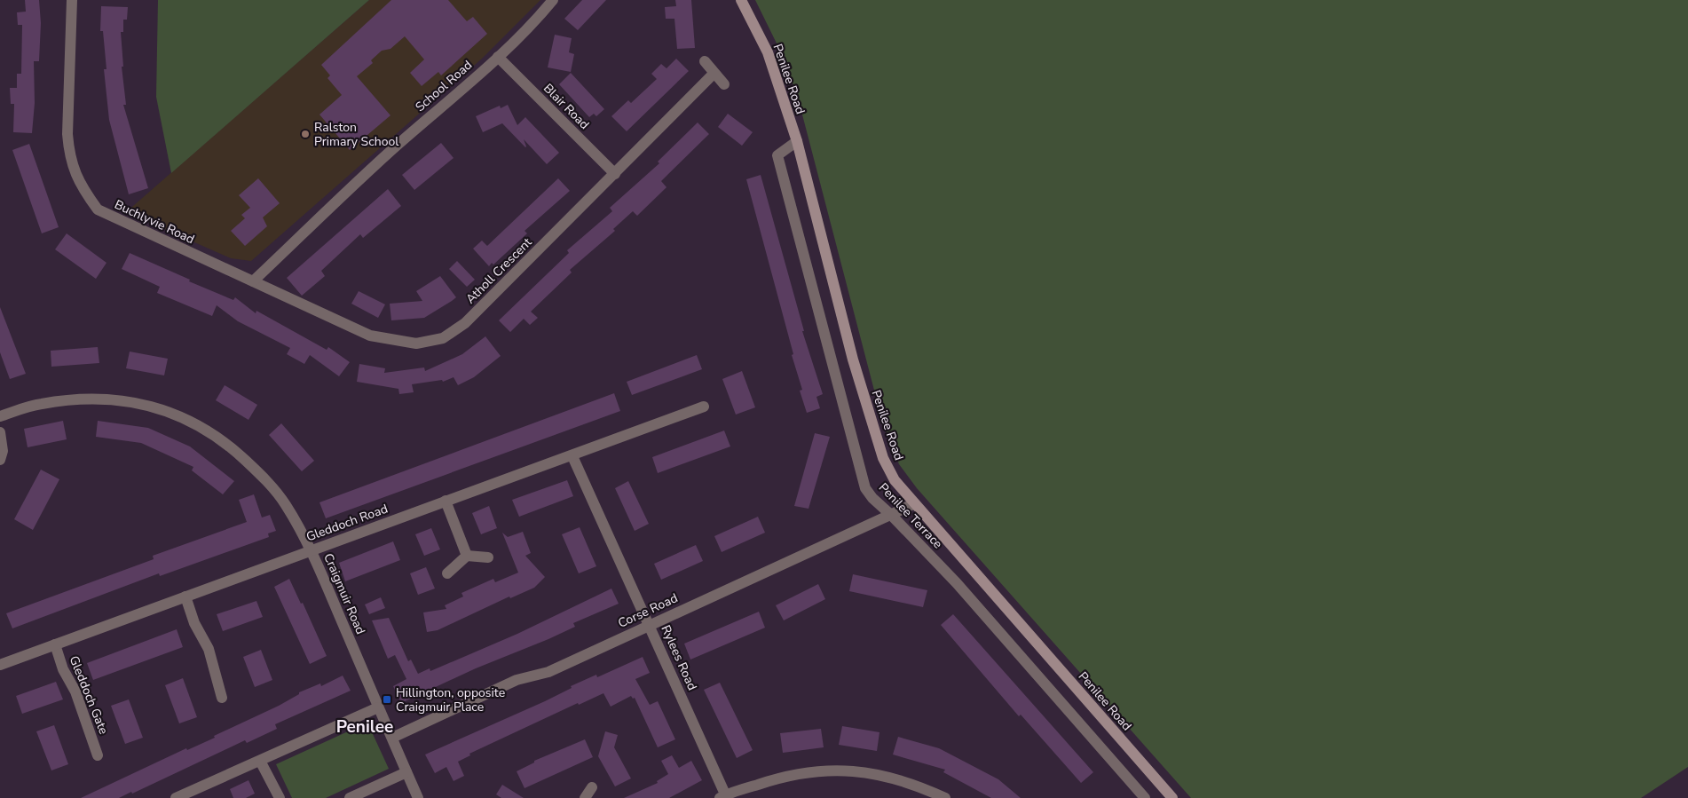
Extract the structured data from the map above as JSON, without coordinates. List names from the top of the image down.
{
  "streets": {
    "street": [
      "Penilee Road",
      "School Road",
      "Blair Road",
      "Buchlyvie Road",
      "Atholl Crescent",
      "Penilee Terrace",
      "Gleddoch Road",
      "Craigmuir Road",
      "Corse Road",
      "Rylees Road",
      "Gleddoch Gate"
    ]
  },
  "crossings": [
    ["Penilee Road", "Penilee Terrace"],
    ["Penilee Road", "Corse Road"],
    ["School Road", "Blair Road"],
    ["School Road", "Buchlyvie Road"],
    ["School Road", "Atholl Crescent"],
    ["Blair Road", "Atholl Crescent"],
    ["Buchlyvie Road", "Atholl Crescent"],
    ["Penilee Terrace", "Corse Road"],
    ["Gleddoch Road", "Craigmuir Road"],
    ["Gleddoch Road", "Rylees Road"],
    ["Gleddoch Road", "Gleddoch Gate"],
    ["Craigmuir Road", "Corse Road"],
    ["Corse Road", "Rylees Road"]
  ],
  "districts": ["Penilee"],
  "places": {
    "other": ["Ralston Primary School"],
    "transit": ["Hillington, opposite Craigmuir Place"]
  }
}
